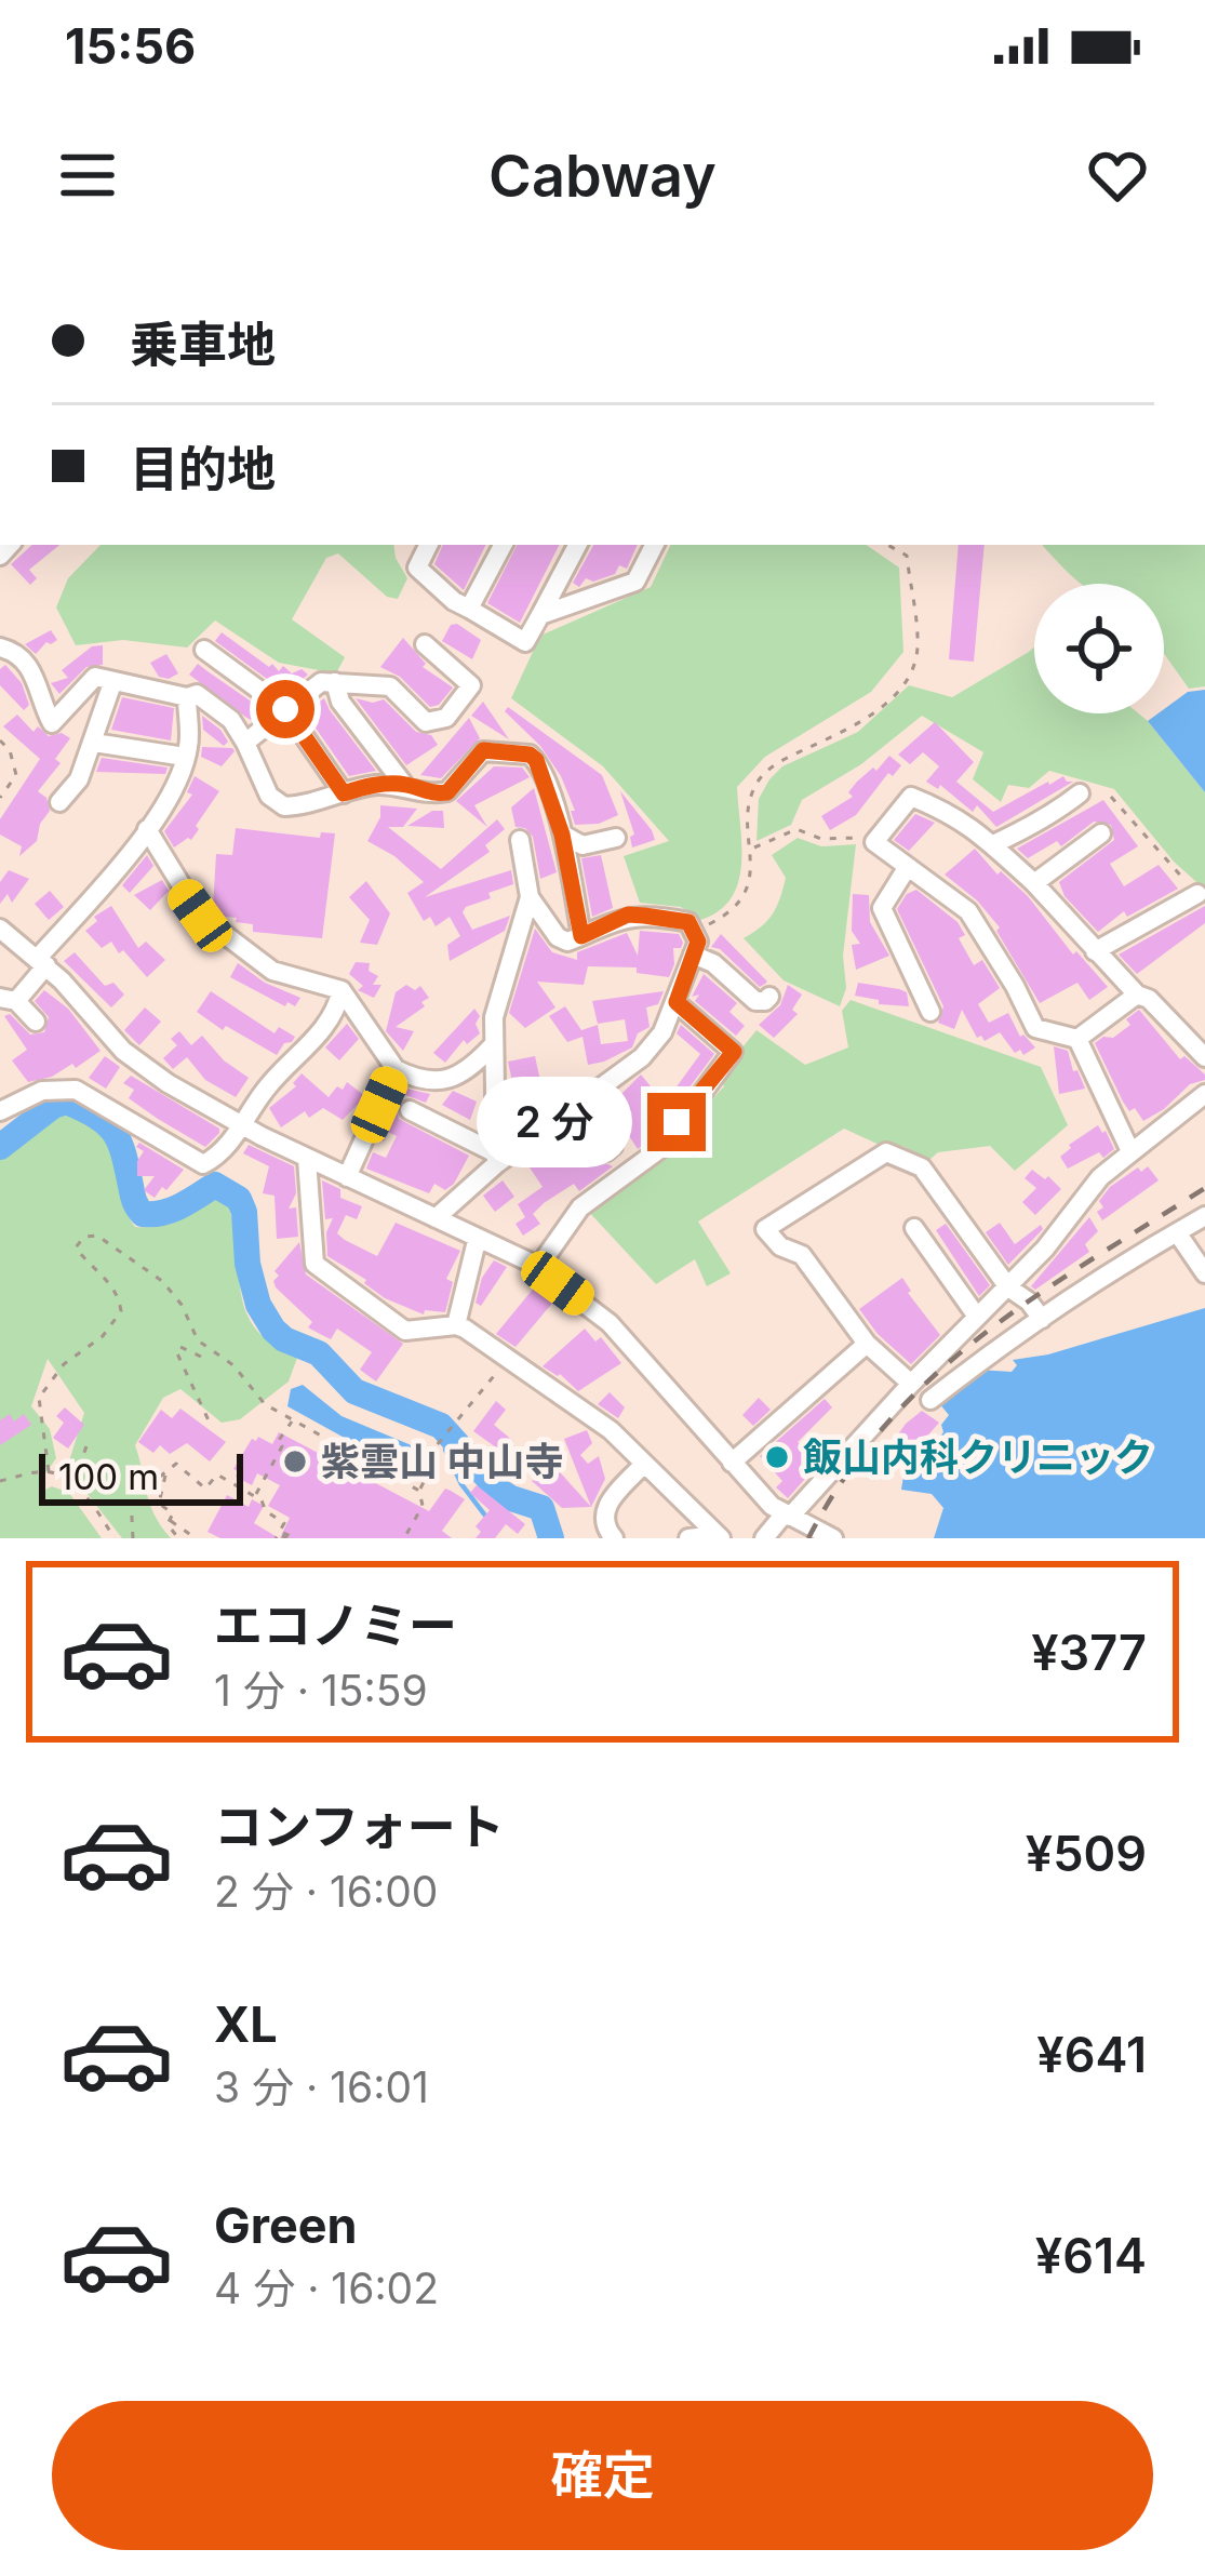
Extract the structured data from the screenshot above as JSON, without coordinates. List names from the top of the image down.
{
  "places": ["飯山内科クリニック", "紫雲山 中山寺"],
  "scale_bar": "100 m",
  "page": {
    "status": "15:56",
    "header": "Cabway",
    "banner": ["乗車地", "目的地"],
    "bubble": "2 分",
    "scale": "100 m",
    "list": [
      {
        "name": "エコノミー",
        "note": "1 分 · 15:59",
        "value": "¥377"
      },
      {
        "name": "コンフォート",
        "note": "2 分 · 16:00",
        "value": "¥509"
      },
      {
        "name": "XL",
        "note": "3 分 · 16:01",
        "value": "¥641"
      },
      {
        "name": "Green",
        "note": "4 分 · 16:02",
        "value": "¥614"
      }
    ],
    "buttons": "確定"
  }
}
